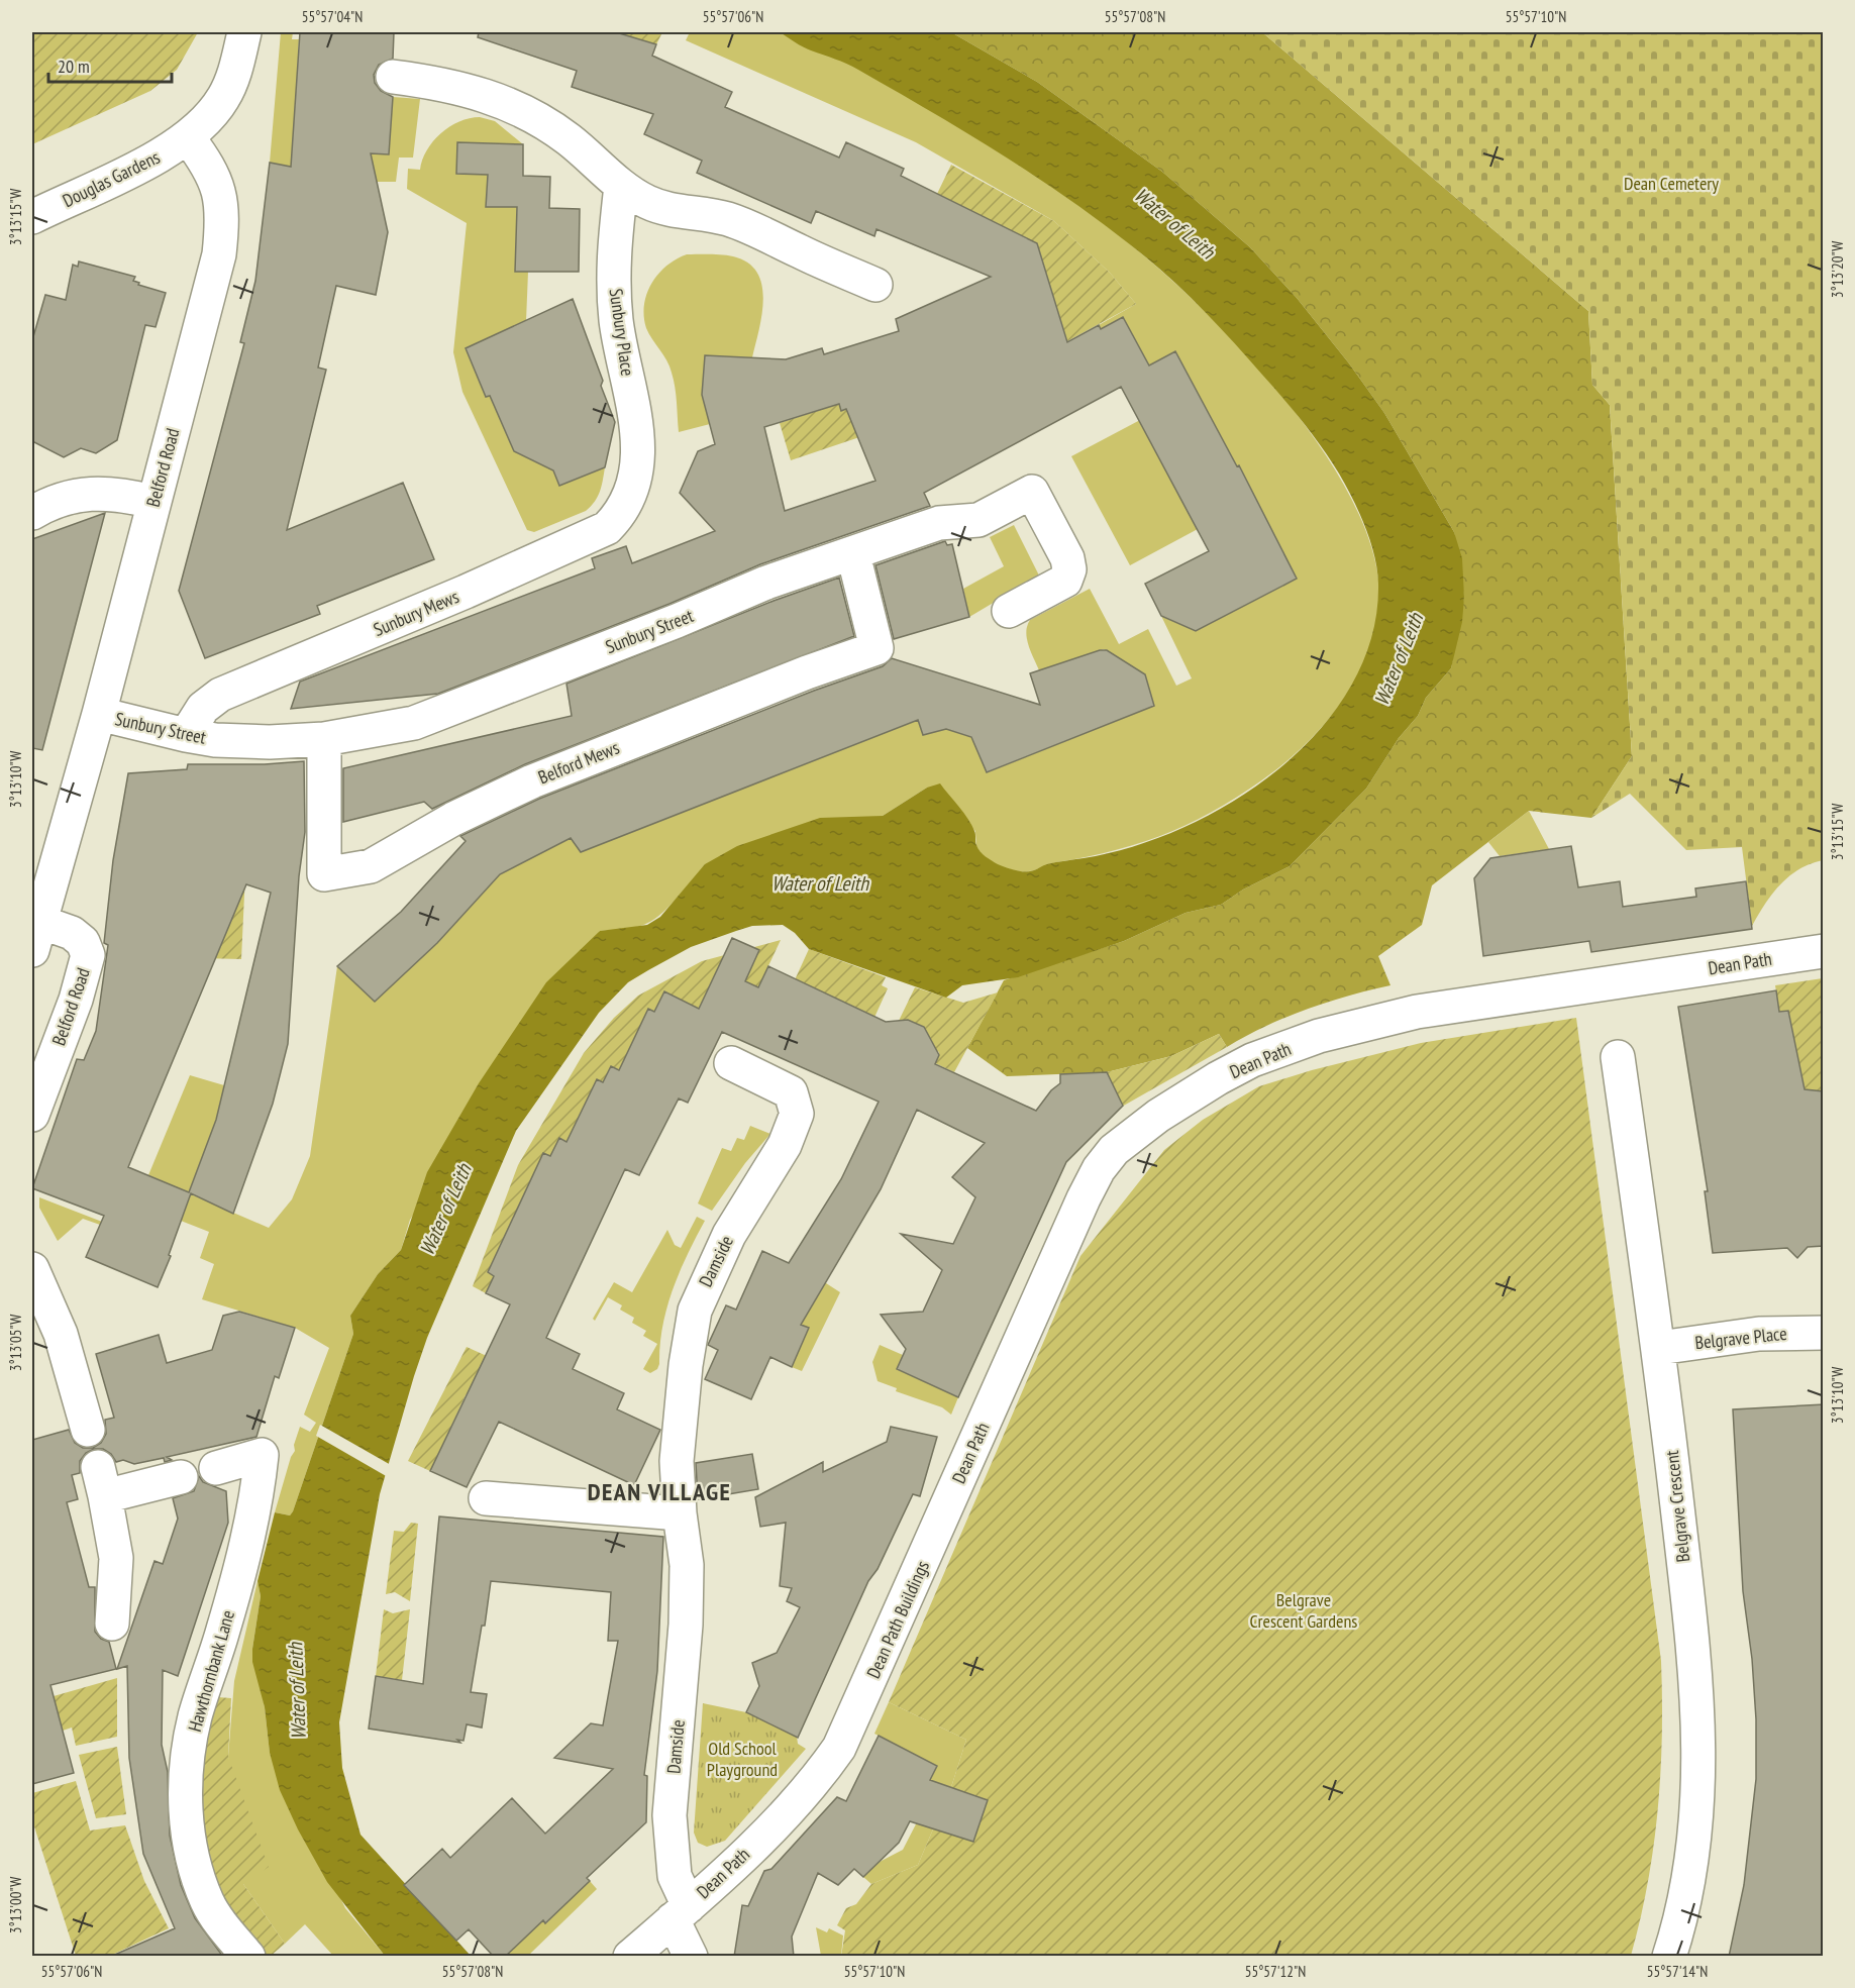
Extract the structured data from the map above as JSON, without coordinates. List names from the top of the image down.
{
  "streets": {
    "street": [
      "Douglas Gardens",
      "Sunbury Place",
      "Belford Road",
      "Sunbury Mews",
      "Sunbury Street",
      "Belford Mews",
      "Dean Path",
      "Damside",
      "Belgrave Place",
      "Belgrave Crescent",
      "Dean Path Buildings",
      "Hawthornbank Lane"
    ]
  },
  "crossings": [
    ["Douglas Gardens", "Belford Road"],
    ["Sunbury Place", "Sunbury Mews"],
    ["Belford Road", "Sunbury Street"],
    ["Sunbury Mews", "Sunbury Street"],
    ["Sunbury Street", "Belford Mews"],
    ["Dean Path", "Damside"],
    ["Dean Path", "Dean Path Buildings"],
    ["Belgrave Place", "Belgrave Crescent"]
  ],
  "districts": ["DEAN VILLAGE"],
  "water": ["Water of Leith"],
  "parks": ["Dean Cemetery", "Belgrave Crescent Gardens", "Old School Playground"],
  "scale_bar": "20 m",
  "coordinates": [
    "55°57'04\"N",
    "55°57'06\"N",
    "55°57'08\"N",
    "55°57'10\"N",
    "3°13'15\"W",
    "3°13'20\"W",
    "3°13'10\"W",
    "3°13'05\"W",
    "3°13'00\"W",
    "55°57'12\"N",
    "55°57'14\"N"
  ]
}
